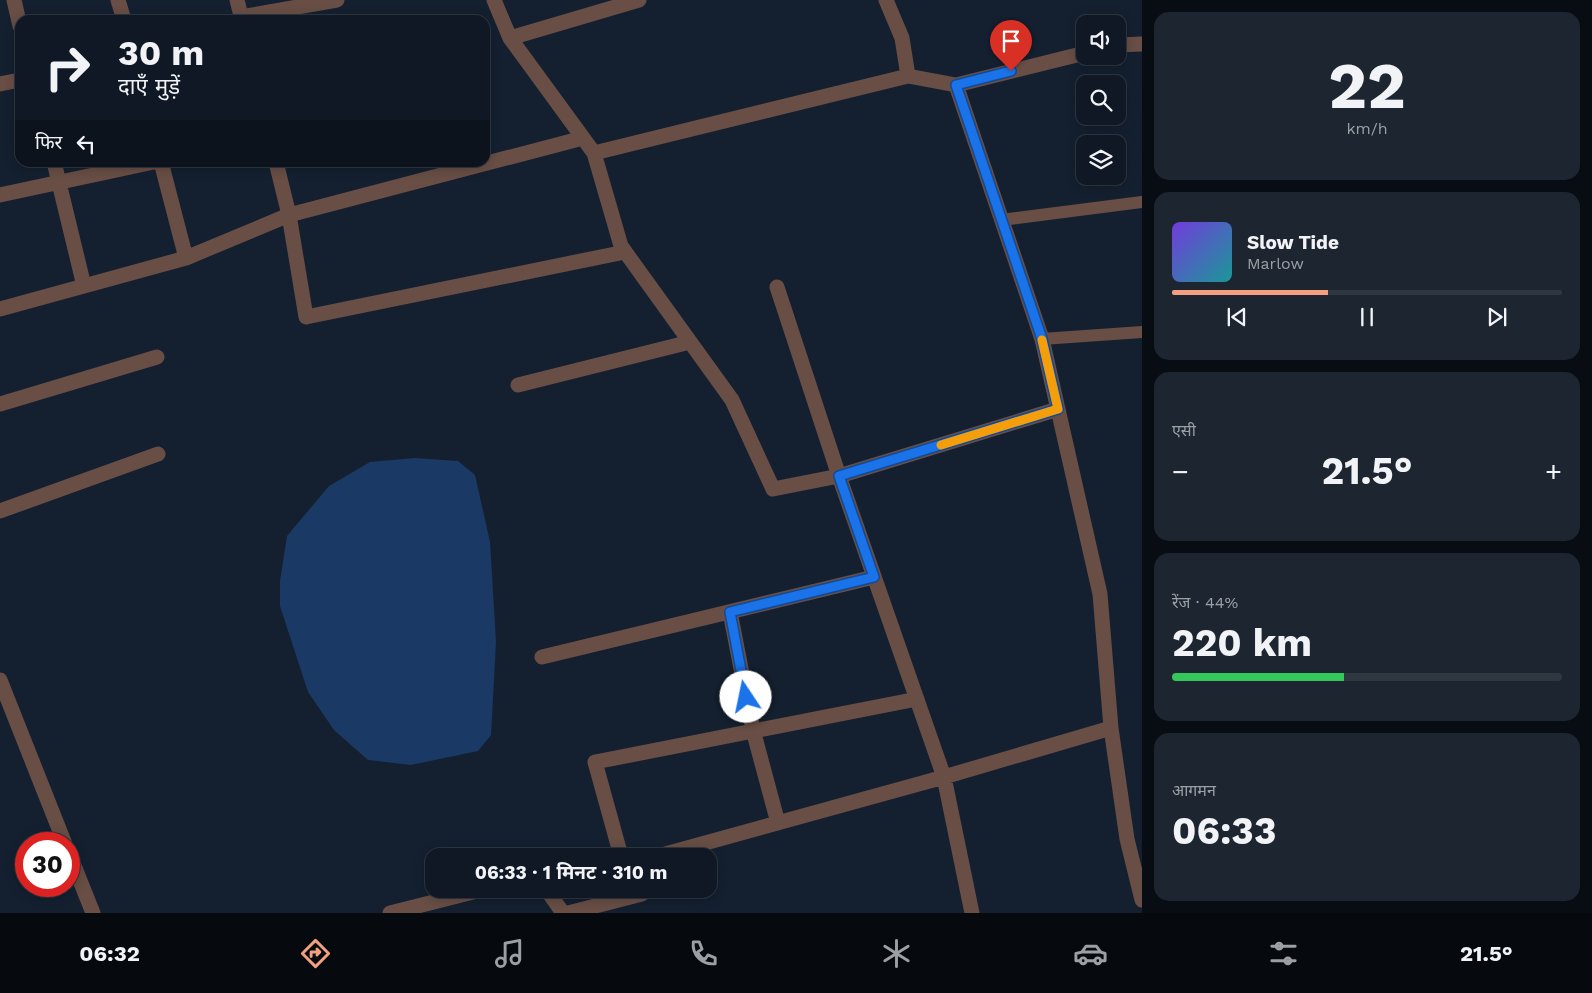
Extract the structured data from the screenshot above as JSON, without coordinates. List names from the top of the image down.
{
  "page": {
    "tile": [
      ["22", "km/h"],
      "एसी",
      ["रेंज · 44%", "220 km"],
      ["आगमन", "06:33"]
    ],
    "turn": ["30 m", "दाएँ मुड़ें"],
    "then": "फिर",
    "song": ["Slow Tide", "Marlow"],
    "heat": ["−", "21.5°", "+"],
    "limit": "30",
    "trip": "06:33 · 1 मिनट · 310 m",
    "tabs": ["06:32", "21.5°"]
  }
}
